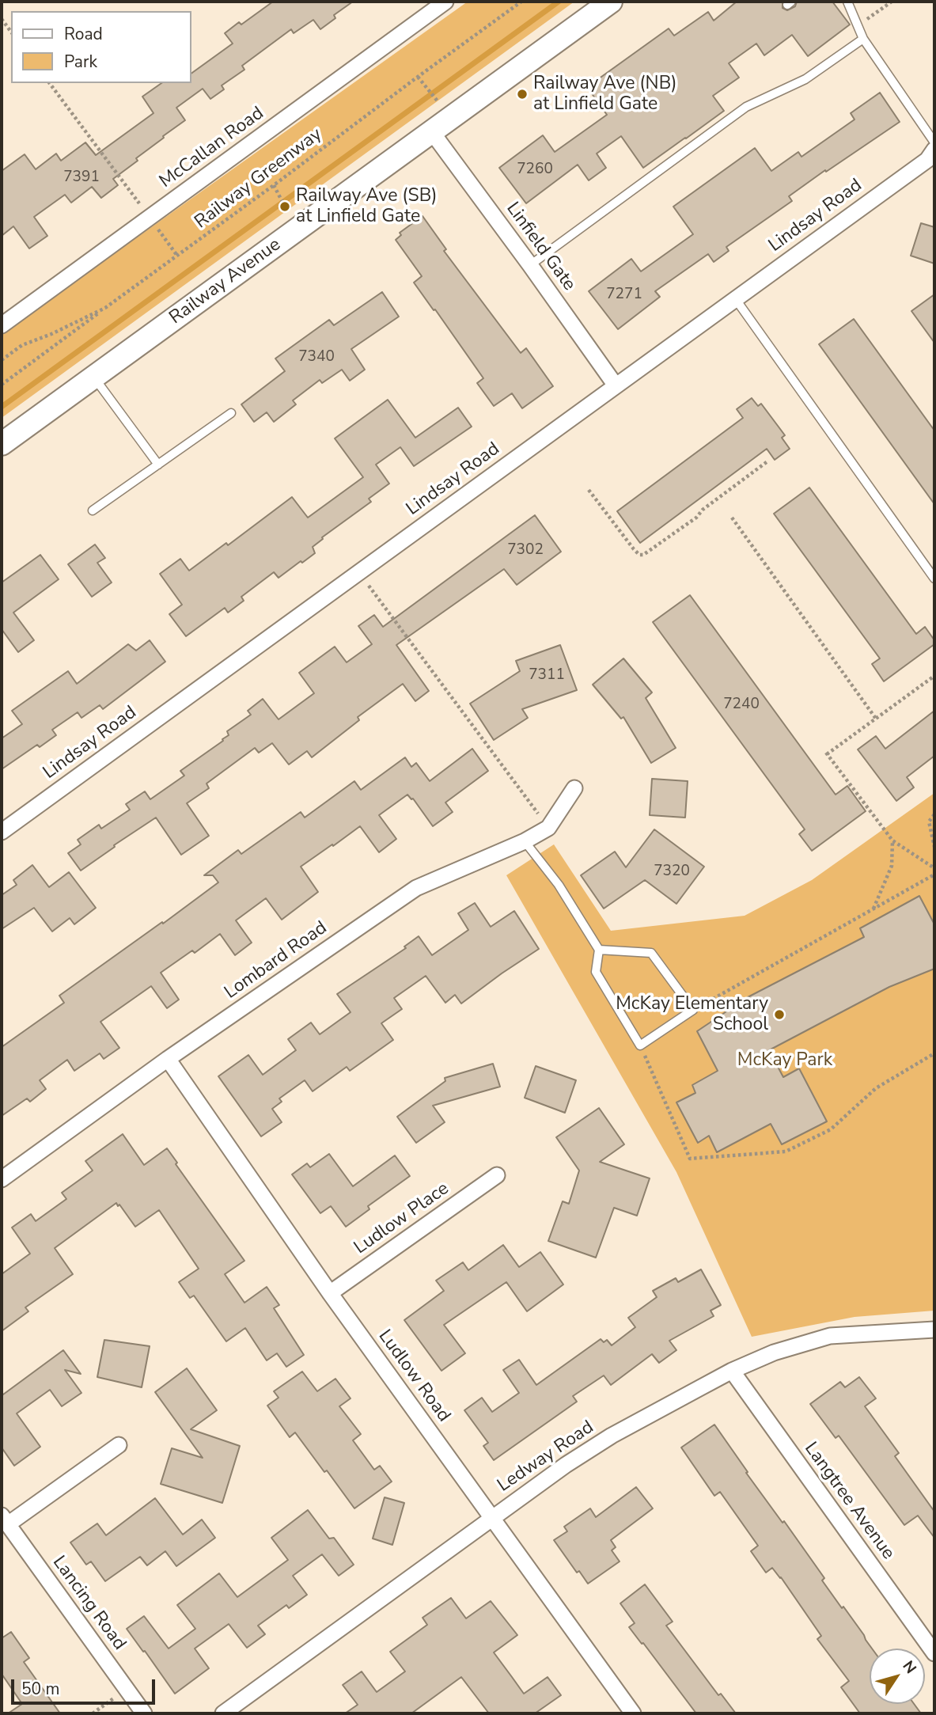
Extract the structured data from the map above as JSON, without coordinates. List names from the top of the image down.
{
  "streets": {
    "main road": ["Railway Avenue"],
    "street": [
      "McCallan Road",
      "Lindsay Road",
      "Linfield Gate",
      "Lombard Road",
      "Ludlow Place",
      "Ludlow Road",
      "Ledway Road",
      "Langtree Avenue",
      "Lancing Road"
    ],
    "path": ["Railway Greenway"]
  },
  "crossings": [
    ["Lindsay Road", "Linfield Gate"],
    ["Linfield Gate", "Railway Avenue"],
    ["Lombard Road", "Ludlow Road"],
    ["Ludlow Place", "Ludlow Road"],
    ["Ludlow Road", "Ledway Road"],
    ["Ledway Road", "Langtree Avenue"]
  ],
  "parks": ["McKay Park"],
  "places": ["Railway Ave (NB) at Linfield Gate", "Railway Ave (SB) at Linfield Gate", "McKay Elementary School"],
  "house_numbers": [
    "7260",
    "7391",
    "7271",
    "7340",
    "7302",
    "7311",
    "7240",
    "7320"
  ],
  "legend": ["Road", "Park"],
  "scale_bar": "50 m",
  "north": "top right"
}
